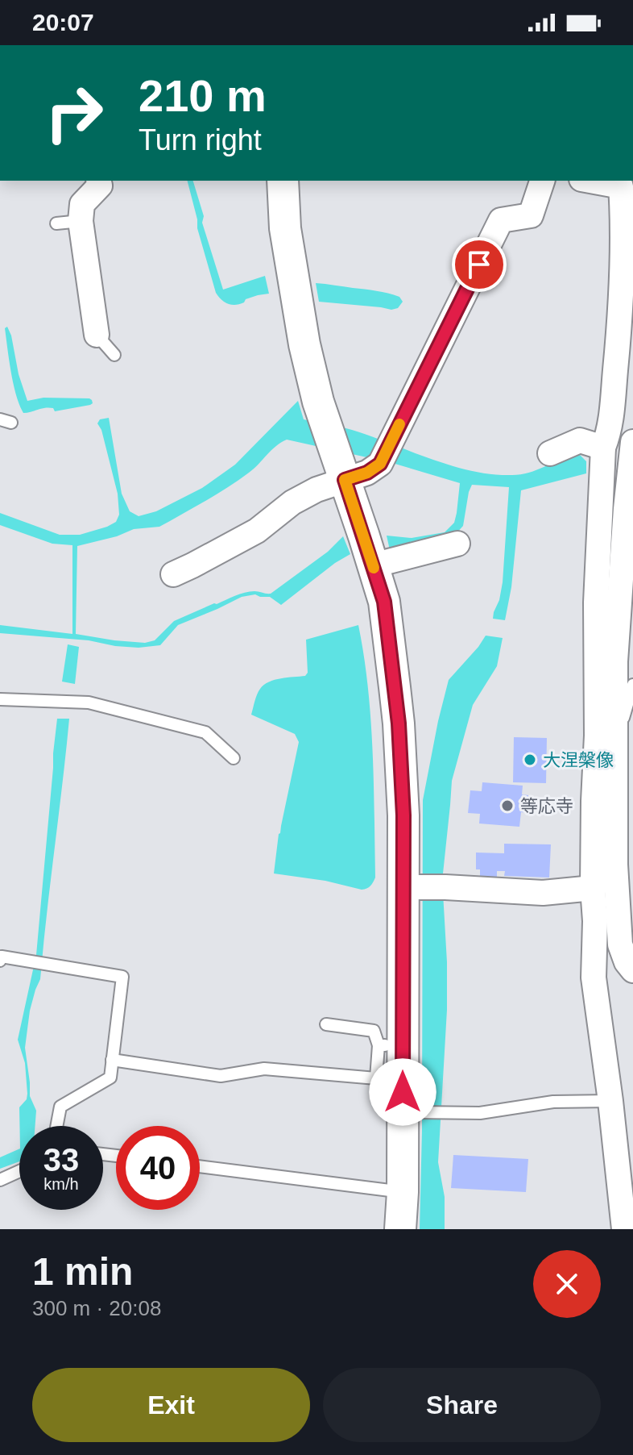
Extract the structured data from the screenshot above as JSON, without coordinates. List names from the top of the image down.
{
  "places": ["大涅槃像", "等応寺"],
  "page": {
    "status": "20:07",
    "turn": ["210 m", "Turn right"],
    "speed": "33 km/h",
    "limit": "40",
    "heading": ["1 min", "300 m · 20:08"],
    "buttons": ["Exit", "Share"]
  }
}
